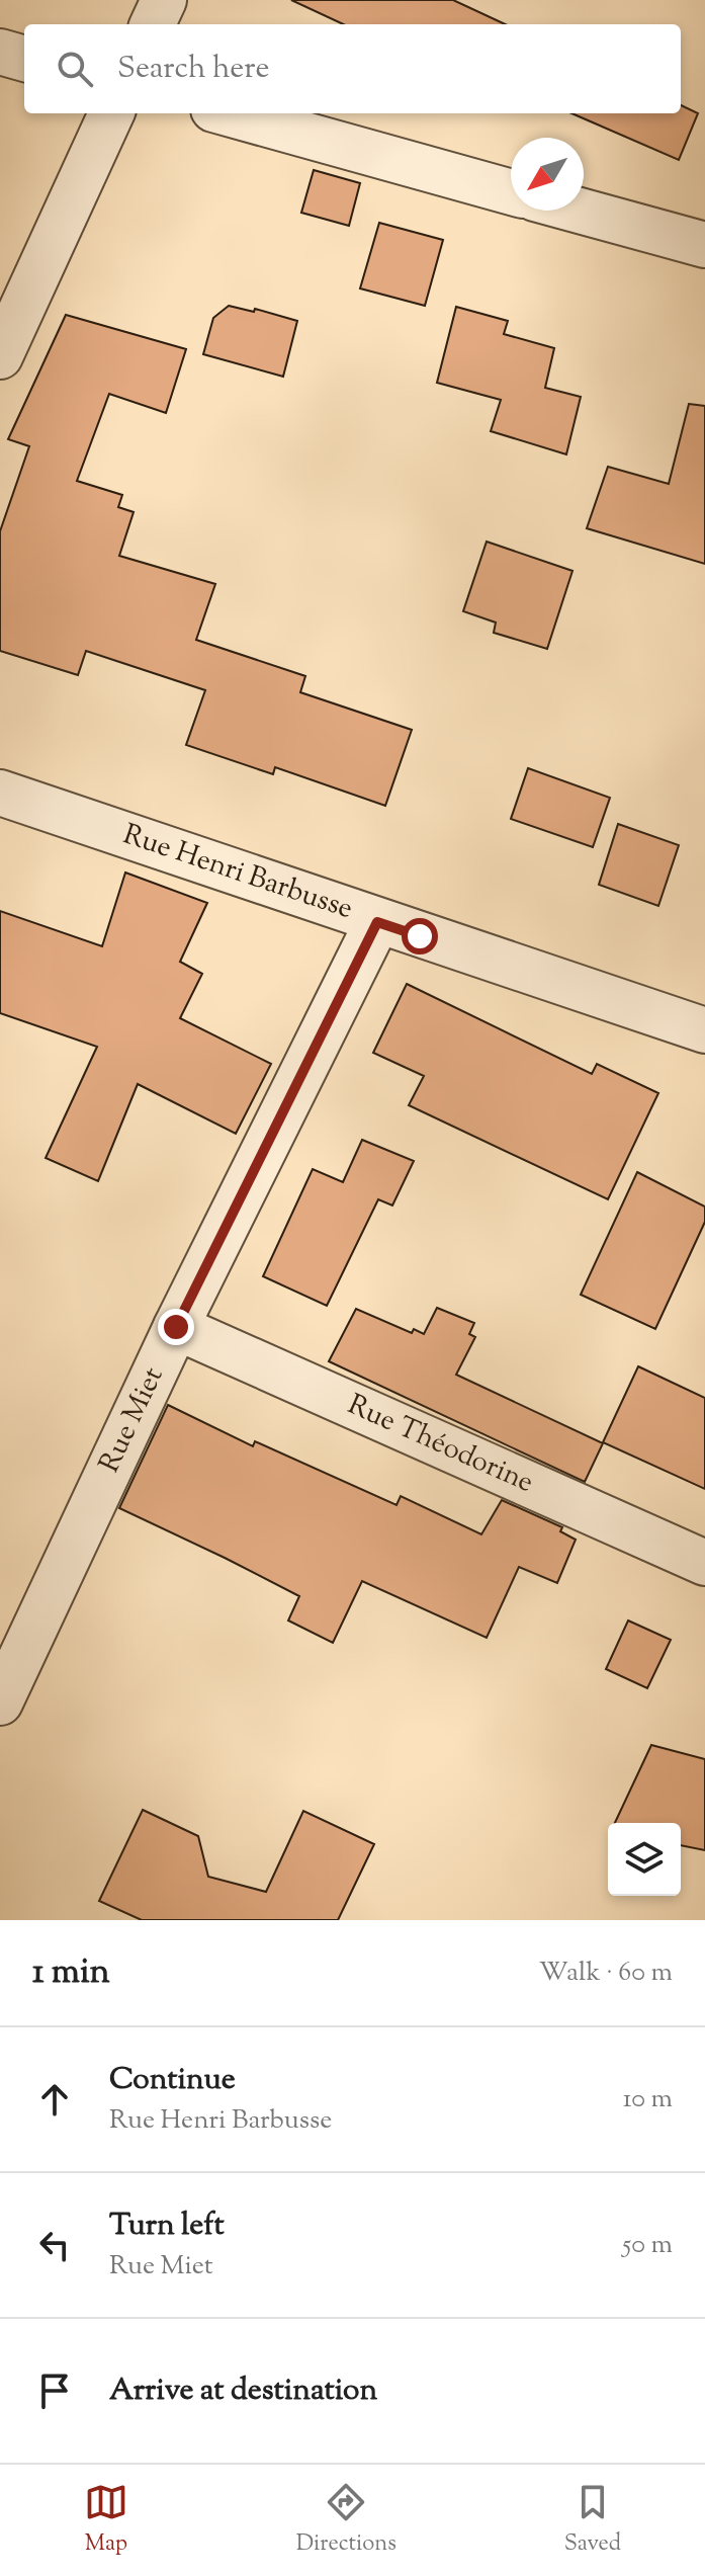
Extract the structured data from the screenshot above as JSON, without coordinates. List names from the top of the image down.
{
  "streets": {
    "street": ["Rue Henri Barbusse", "Rue Miet", "Rue Théodorine"]
  },
  "crossings": [
    ["Rue Henri Barbusse", "Rue Miet"],
    ["Rue Miet", "Rue Théodorine"]
  ],
  "north": "bottom left",
  "page": {
    "search": "Search here",
    "heading": ["1 min", "Walk · 60 m"],
    "list": [
      ["Continue", "Rue Henri Barbusse", "10 m"],
      ["Turn left", "Rue Miet", "50 m"],
      "Arrive at destination"
    ],
    "nav": ["Map", "Directions", "Saved"]
  }
}
